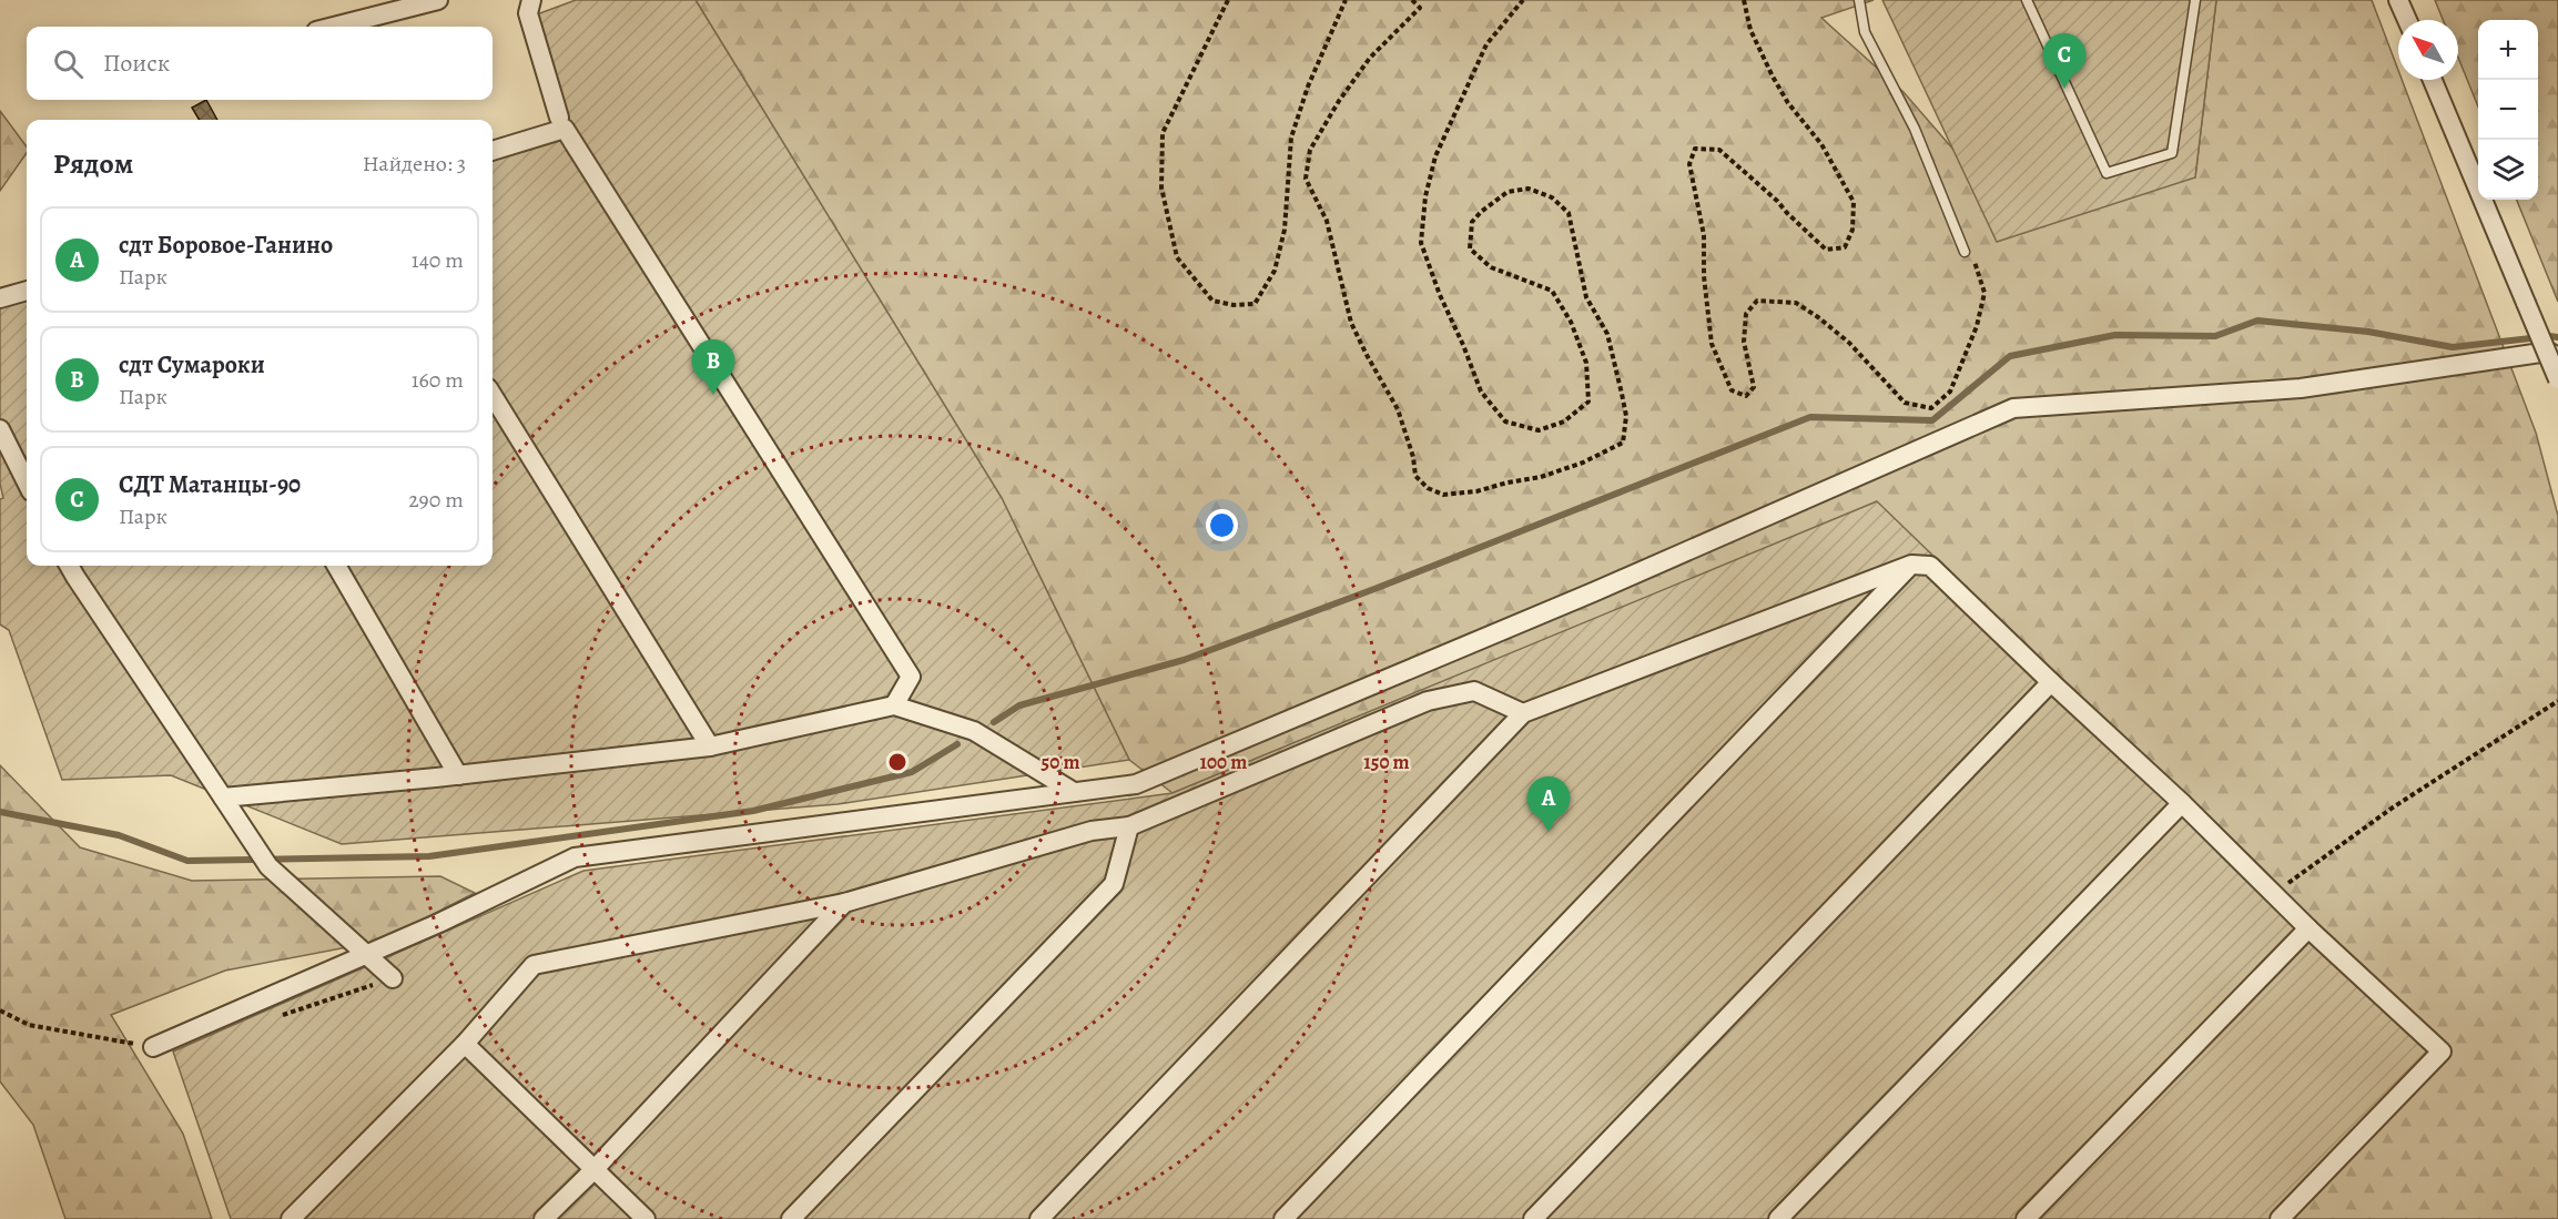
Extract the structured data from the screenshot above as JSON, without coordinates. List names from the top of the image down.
{
  "north": "top left",
  "page": {
    "map_buttons": ["+", "−"],
    "search": "Поиск",
    "pins": ["C", "B", "A"],
    "heading": ["Рядом", "Найдено: 3"],
    "list": [
      {
        "mark": "A",
        "name": "сдт Боровое-Ганино",
        "note": "Парк",
        "value": "140 m"
      },
      {
        "mark": "B",
        "name": "сдт Сумароки",
        "note": "Парк",
        "value": "160 m"
      },
      {
        "mark": "C",
        "name": "СДТ Матанцы-90",
        "note": "Парк",
        "value": "290 m"
      }
    ]
  },
  "rings": ["50 m", "100 m", "150 m"]
}
